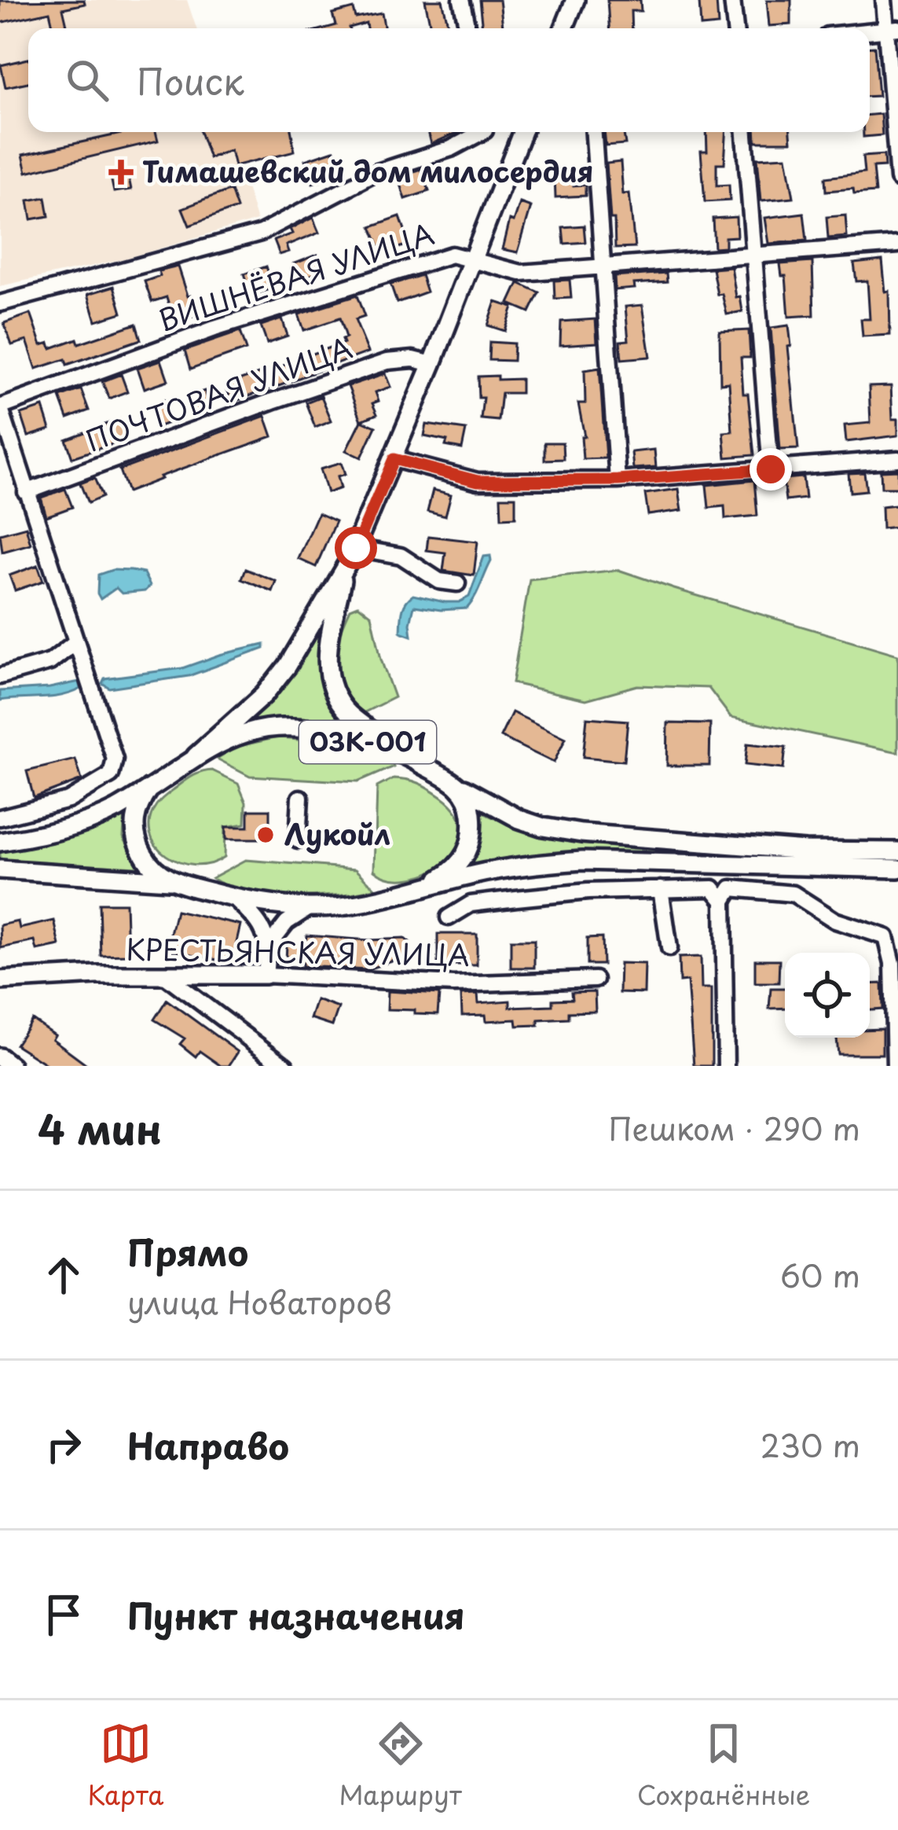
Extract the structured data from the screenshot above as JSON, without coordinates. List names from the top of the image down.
{
  "streets": {
    "main road": ["03К-001", "КРЕСТЬЯНСКАЯ УЛИЦА"],
    "street": ["ВИШНЁВАЯ УЛИЦА", "ПОЧТОВАЯ УЛИЦА"]
  },
  "places": {
    "health": ["Тимашевский дом милосердия"],
    "other": ["Лукойл"]
  },
  "page": {
    "search": "Поиск",
    "heading": ["4 мин", "Пешком · 290 m"],
    "list": [
      ["Прямо", "улица Новаторов", "60 m"],
      ["Направо", "230 m"],
      "Пункт назначения"
    ],
    "nav": ["Карта", "Маршрут", "Сохранённые"]
  }
}
